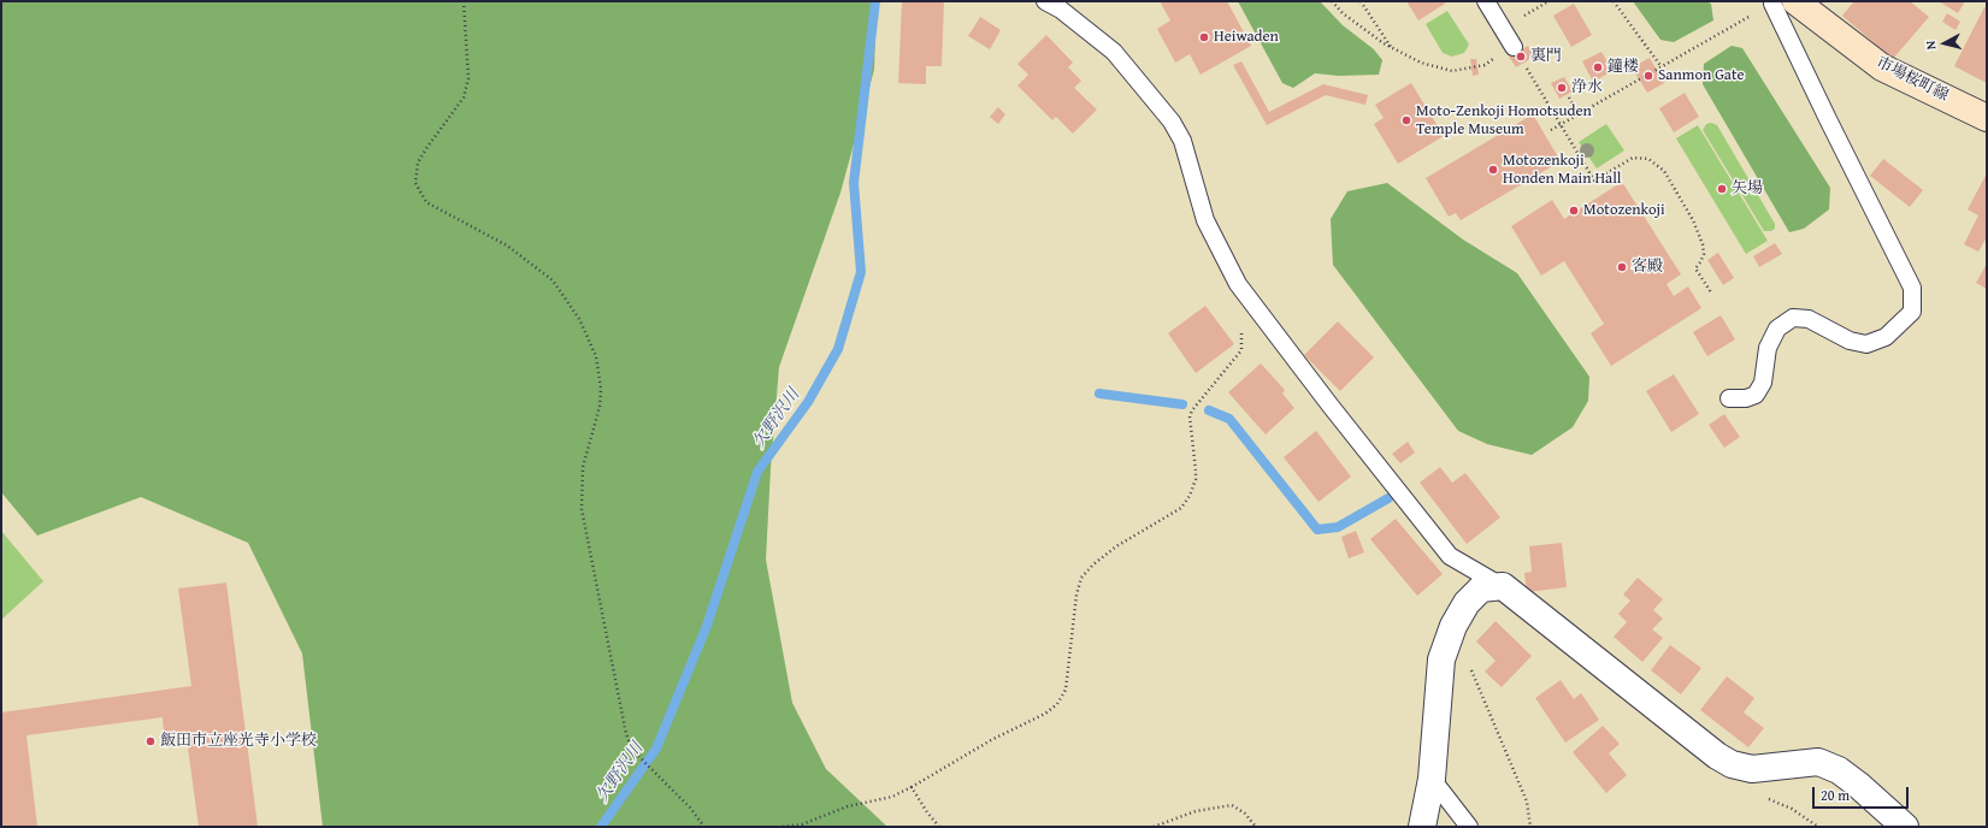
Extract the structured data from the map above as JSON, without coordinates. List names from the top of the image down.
{
  "streets": {
    "main road": ["市場桜町線"]
  },
  "water": ["欠野沢川"],
  "places": [
    "Heiwaden",
    "裏門",
    "鐘楼",
    "Sanmon Gate",
    "浄水",
    "Moto-Zenkoji Homotsuden Temple Museum",
    "Motozenkoji Honden Main Hall",
    "矢場",
    "Motozenkoji",
    "客殿",
    "飯田市立座光寺小学校"
  ],
  "scale_bar": "20 m",
  "north": "left"
}
